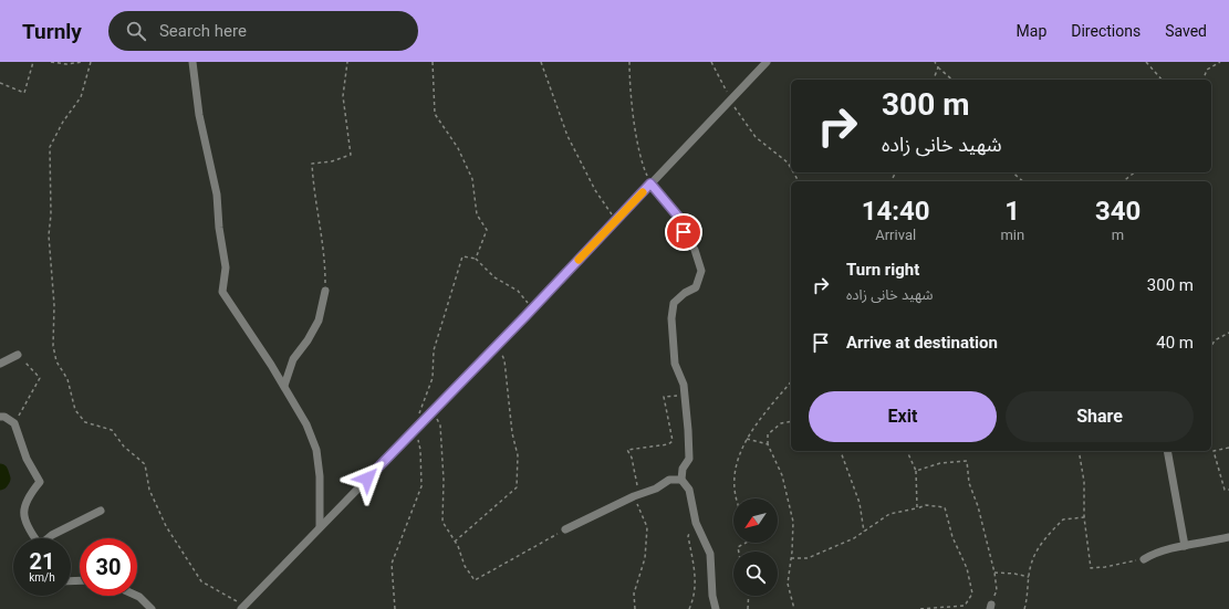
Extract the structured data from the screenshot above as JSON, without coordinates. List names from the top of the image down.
{
  "north": "bottom left",
  "page": {
    "header": "Turnly",
    "search": "Search here",
    "nav": ["Map", "Directions", "Saved"],
    "turn": ["300 m", "شهید خانی زاده"],
    "eta": [
      "14:40",
      "Arrival",
      "1",
      "min",
      "340",
      "m"
    ],
    "list": [
      {
        "name": "Turn right",
        "note": "شهید خانی زاده",
        "value": "300 m"
      },
      {
        "name": "Arrive at destination",
        "value": "40 m"
      }
    ],
    "buttons": ["Exit", "Share"],
    "speed": "21 km/h",
    "limit": "30"
  }
}
